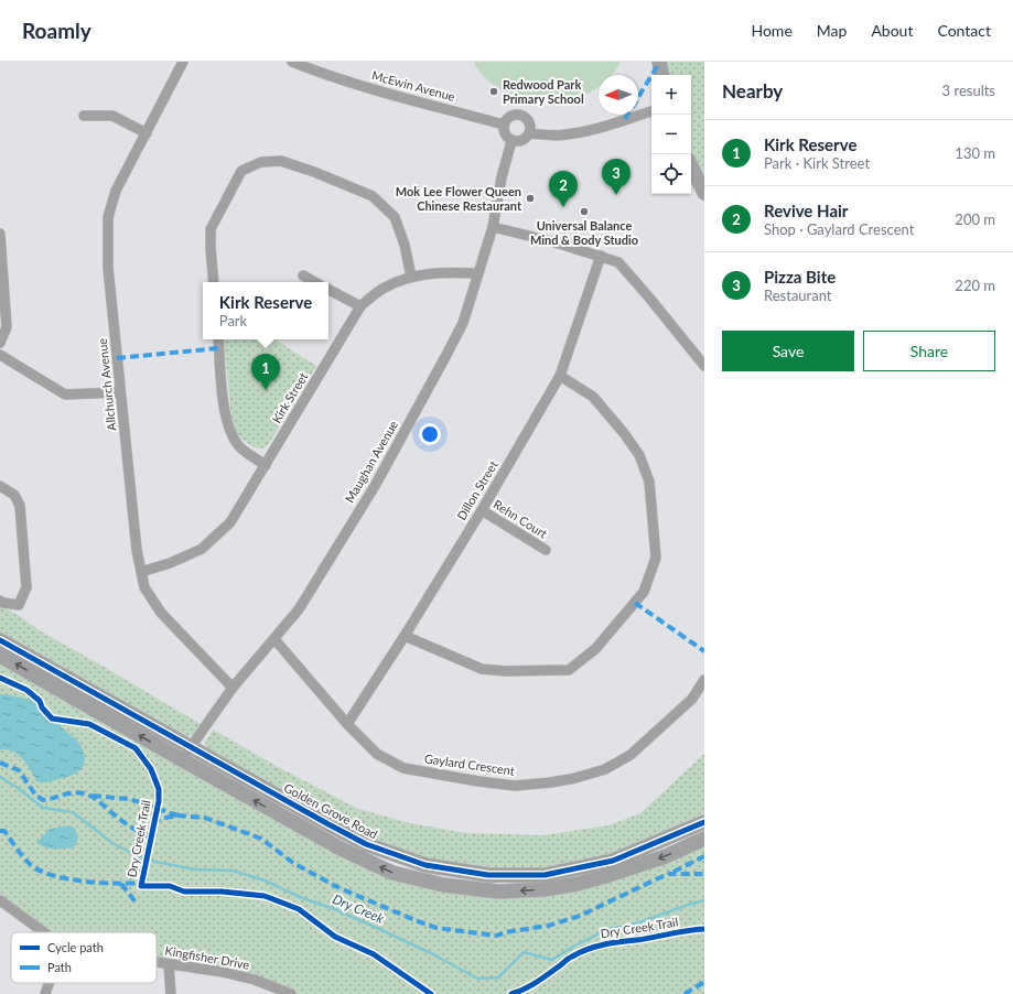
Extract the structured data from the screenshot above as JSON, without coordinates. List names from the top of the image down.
{
  "streets": {
    "main road": ["Golden Grove Road"],
    "street": [
      "McEwin Avenue",
      "Allchurch Avenue",
      "Kirk Street",
      "Maughan Avenue",
      "Dillon Street",
      "Rehn Court",
      "Gaylard Crescent",
      "Kingfisher Drive"
    ],
    "cycle path": ["Dry Creek Trail"]
  },
  "crossings": [
    ["McEwin Avenue", "Maughan Avenue"],
    ["Allchurch Avenue", "Kirk Street"],
    ["Allchurch Avenue", "Maughan Avenue"],
    ["Kirk Street", "Maughan Avenue"],
    ["Maughan Avenue", "Gaylard Crescent"],
    ["Maughan Avenue", "Golden Grove Road"],
    ["Dillon Street", "Rehn Court"],
    ["Dillon Street", "Gaylard Crescent"]
  ],
  "water": ["Dry Creek"],
  "places": ["Redwood Park Primary School", "Mok Lee Flower Queen Chinese Restaurant", "Universal Balance Mind & Body Studio"],
  "legend": ["Cycle path", "Path"],
  "north": "left",
  "page": {
    "header": "Roamly",
    "nav": [
      "Home",
      "Map",
      "About",
      "Contact"
    ],
    "heading": ["Nearby", "3 results"],
    "map_buttons": ["+", "−"],
    "list": [
      {
        "mark": "1",
        "name": "Kirk Reserve",
        "note": "Park · Kirk Street",
        "value": "130 m"
      },
      {
        "mark": "2",
        "name": "Revive Hair",
        "note": "Shop · Gaylard Crescent",
        "value": "200 m"
      },
      {
        "mark": "3",
        "name": "Pizza Bite",
        "note": "Restaurant",
        "value": "220 m"
      }
    ],
    "pins": ["3", "2", "1"],
    "popup": ["Kirk Reserve", "Park"],
    "buttons": ["Save", "Share"]
  }
}
